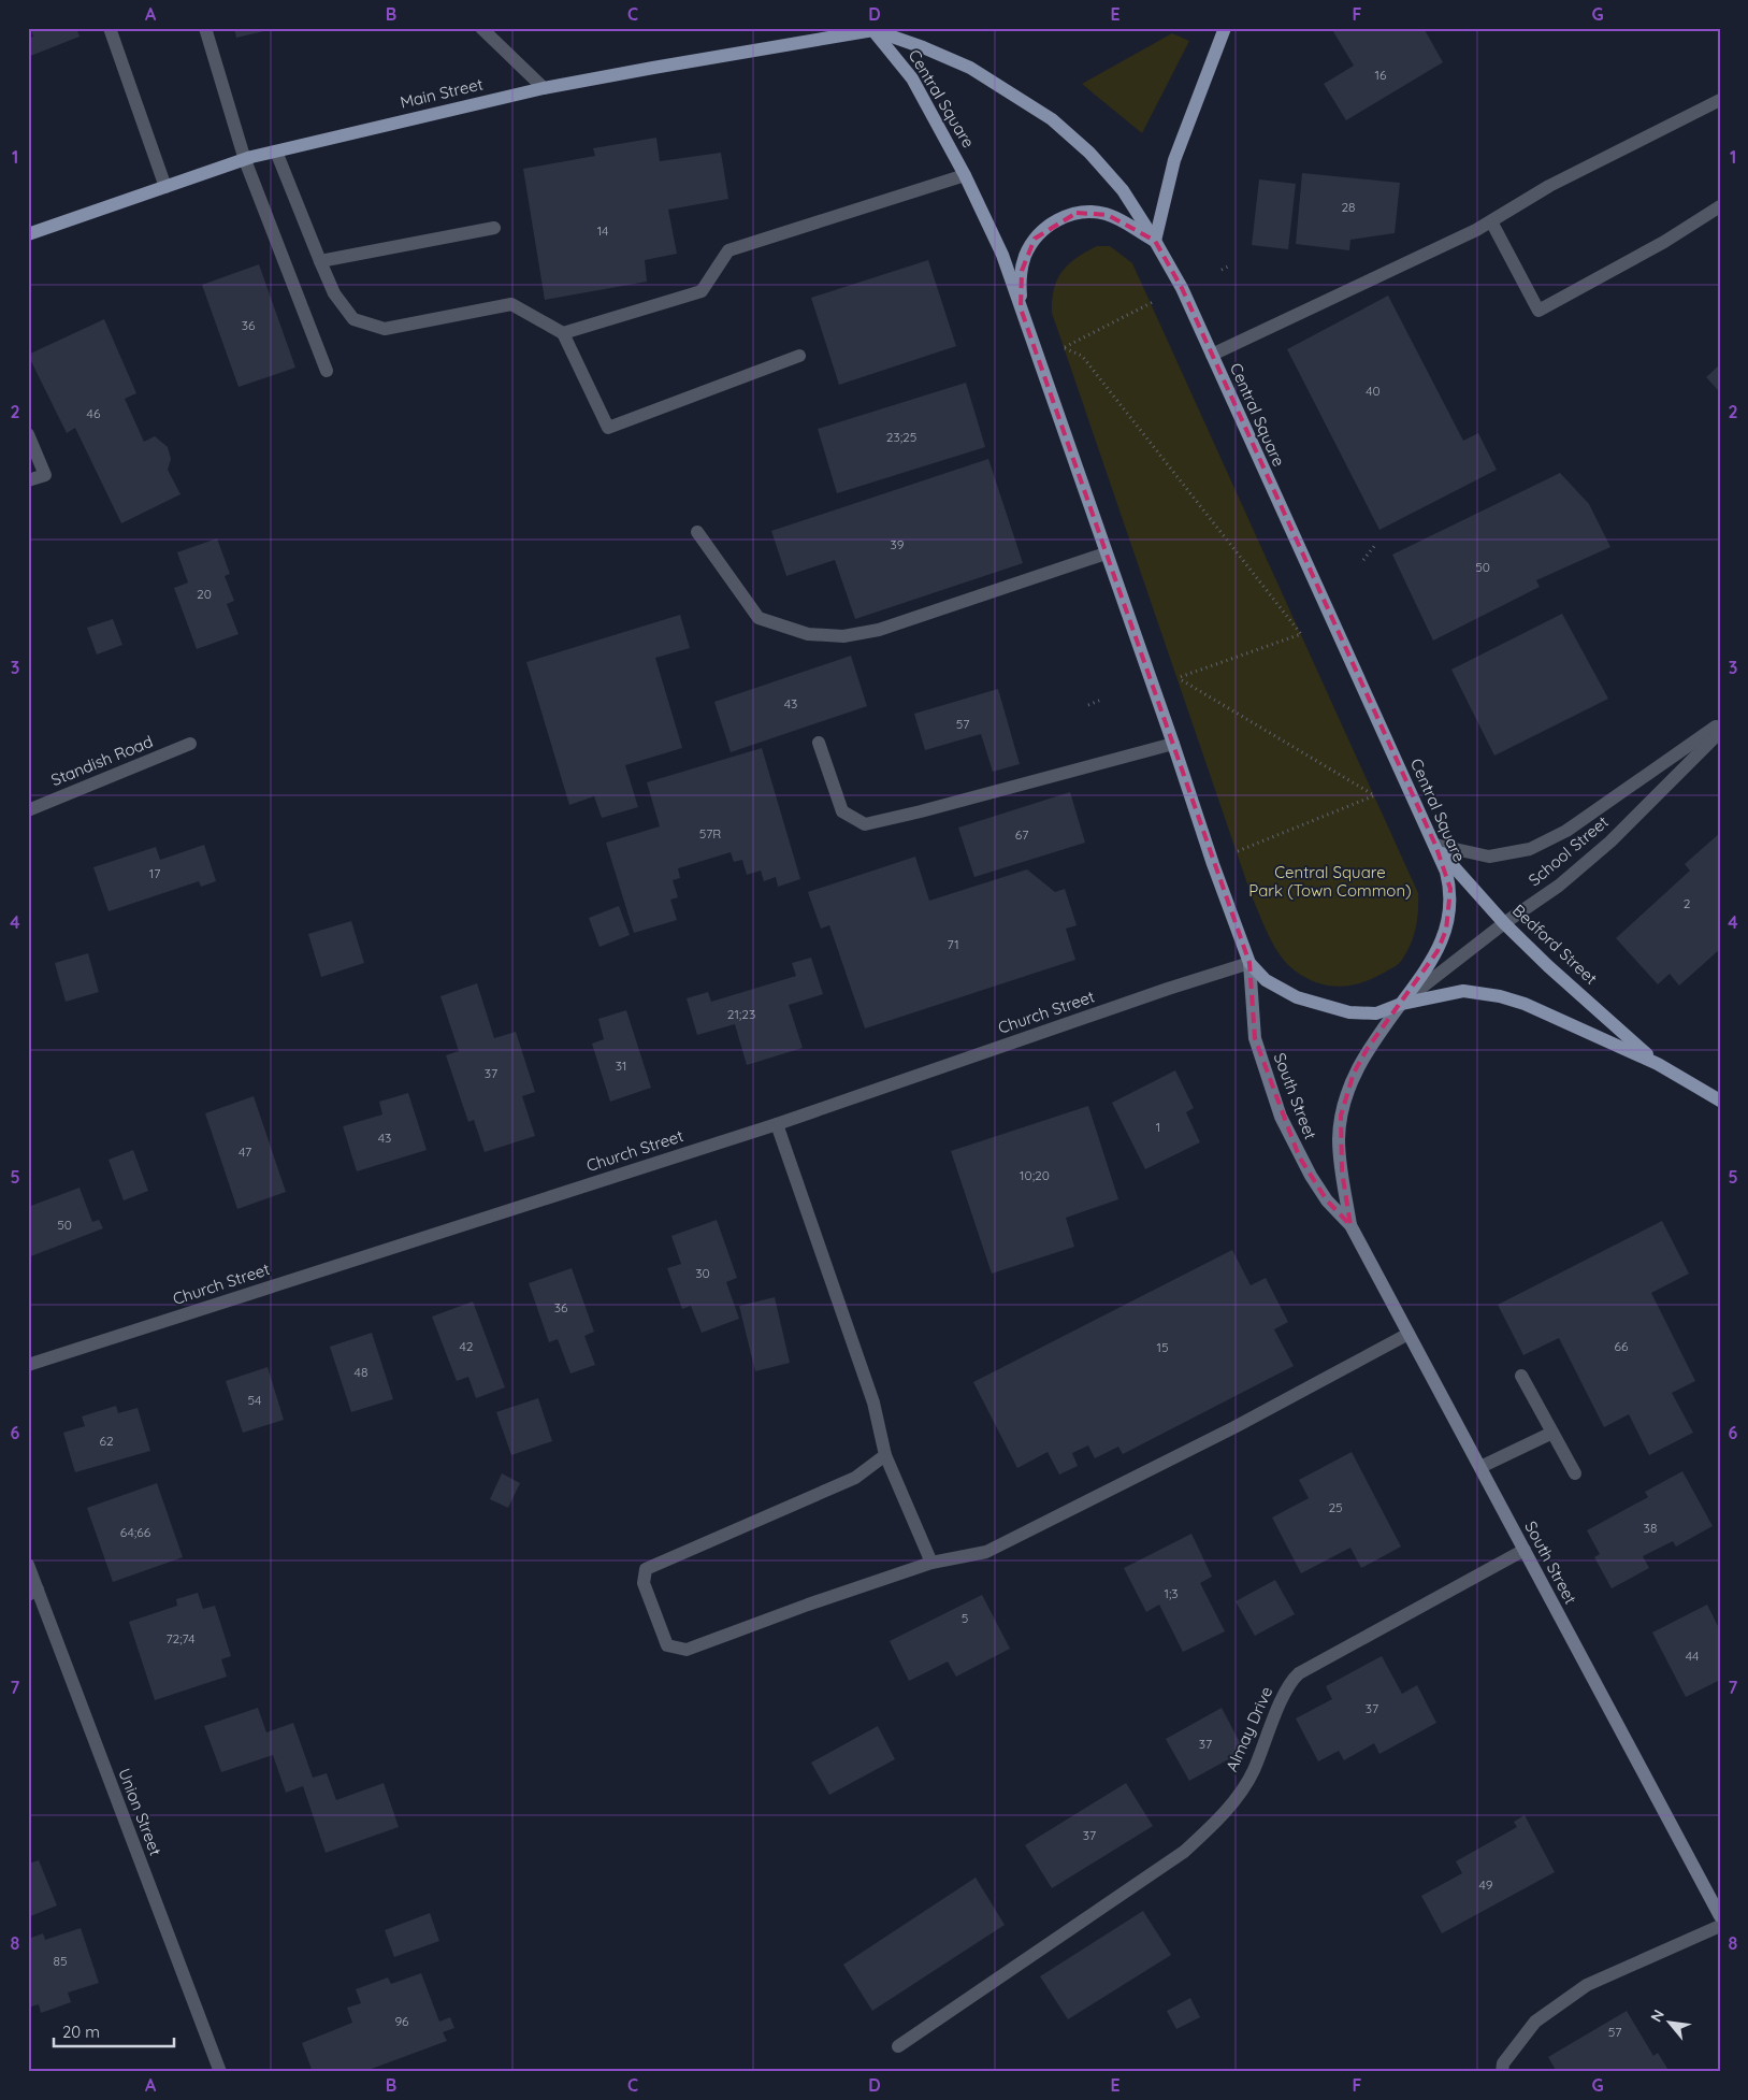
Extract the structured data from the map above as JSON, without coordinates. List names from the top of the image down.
{
  "streets": {
    "main road": [
      "Main Street",
      "Central Square",
      "Bedford Street",
      "South Street"
    ],
    "street": [
      "Standish Road",
      "School Street",
      "Church Street",
      "Almay Drive",
      "Union Street"
    ]
  },
  "crossings": [
    ["Main Street", "Central Square"],
    ["Central Square", "School Street"],
    ["Central Square", "Bedford Street"],
    ["Central Square", "Church Street"],
    ["Central Square", "South Street"],
    ["School Street", "Bedford Street"],
    ["School Street", "South Street"],
    ["Bedford Street", "South Street"],
    ["Church Street", "South Street"],
    ["South Street", "Almay Drive"]
  ],
  "parks": ["Central Square Park (Town Common)"],
  "house_numbers": [
    "16",
    "28",
    "14",
    "36",
    "40",
    "46",
    "23;25",
    "39",
    "50",
    "20",
    "43",
    "57",
    "57R",
    "67",
    "17",
    "2",
    "71",
    "21;23",
    "31",
    "37",
    "1",
    "43",
    "47",
    "10;20",
    "50",
    "30",
    "36",
    "42",
    "66",
    "15",
    "48",
    "54",
    "62",
    "25",
    "38",
    "64;66",
    "1;3",
    "5",
    "72;74",
    "44",
    "37",
    "37",
    "37",
    "49",
    "85",
    "96",
    "57"
  ],
  "scale_bar": "20 m",
  "north": "top left",
  "grid": {
    "columns": [
      "A",
      "B",
      "C",
      "D",
      "E",
      "F",
      "G"
    ],
    "rows": [
      "1",
      "2",
      "3",
      "4",
      "5",
      "6",
      "7",
      "8"
    ]
  }
}
